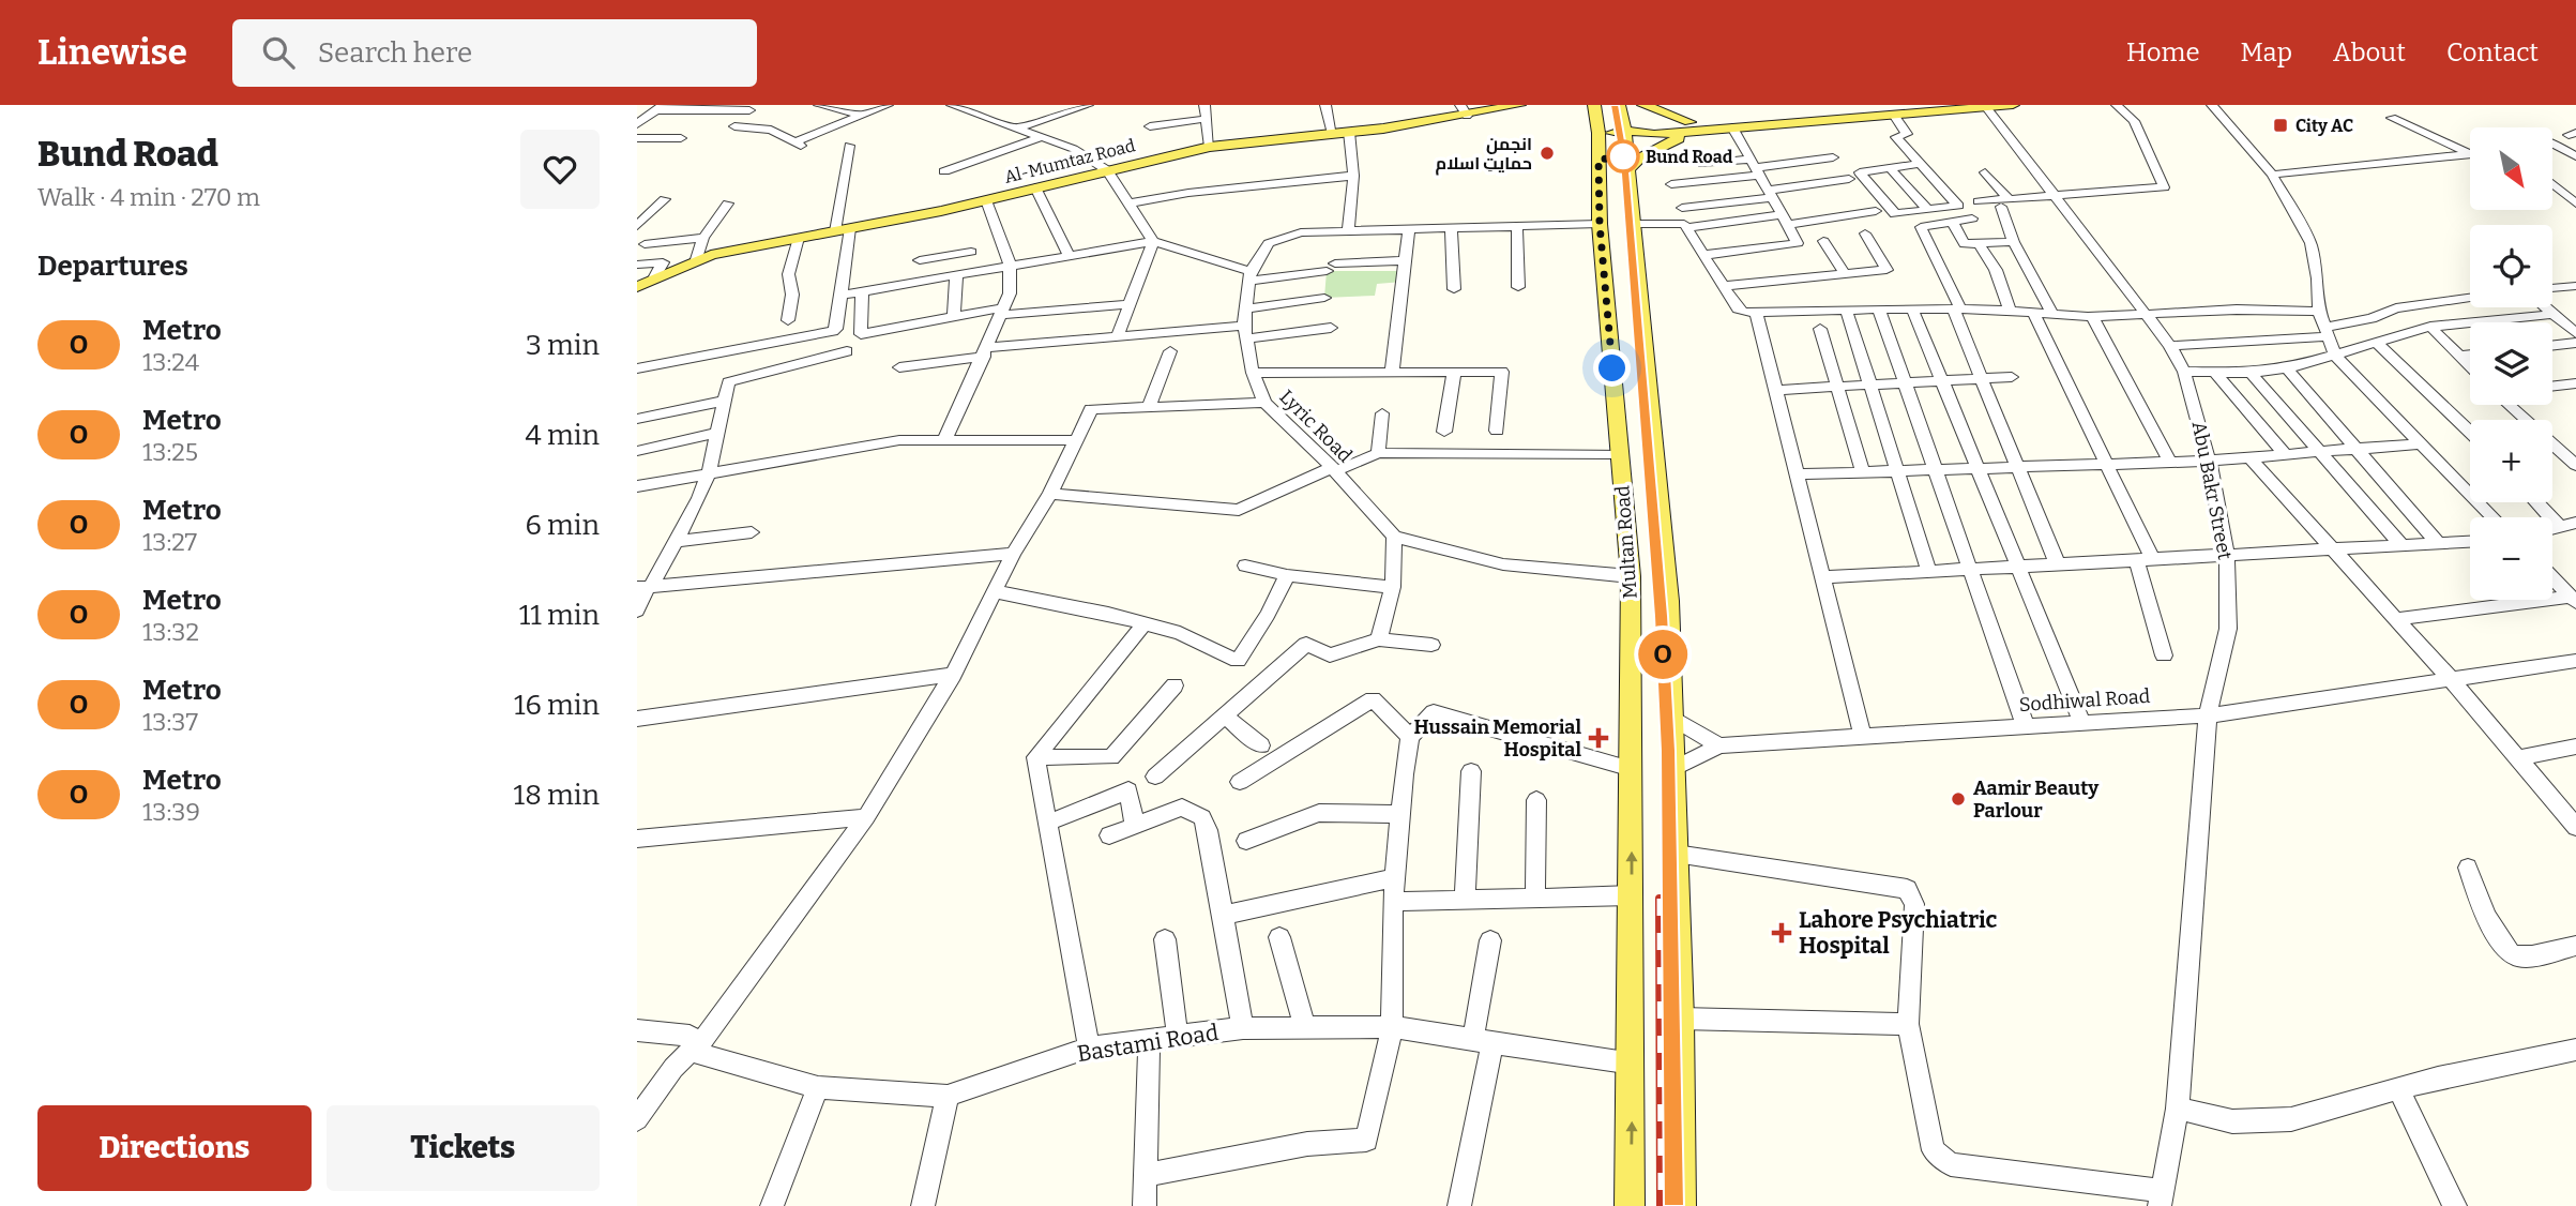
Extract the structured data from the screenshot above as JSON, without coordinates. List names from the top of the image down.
{
  "streets": {
    "main road": ["Al-Mumtaz Road", "Multan Road"],
    "street": [
      "Lyric Road",
      "Abu Bakr Street",
      "Sodhiwal Road",
      "Bastami Road"
    ]
  },
  "crossings": [
    ["Abu Bakr Street", "Sodhiwal Road"],
    ["Multan Road", "Sodhiwal Road"],
    ["Multan Road", "Bastami Road"]
  ],
  "places": {
    "transit": ["City AC"],
    "other": ["انجمن حمایتِ اسلام", "Bund Road", "Aamir Beauty Parlour"],
    "health": ["Hussain Memorial Hospital", "Lahore Psychiatric Hospital"]
  },
  "lines": ["metro line O"],
  "north": "bottom right",
  "page": {
    "header": "Linewise",
    "search": "Search here",
    "nav": [
      "Home",
      "Map",
      "About",
      "Contact"
    ],
    "heading": [
      ["Bund Road", "Walk · 4 min · 270 m"],
      "Departures"
    ],
    "on_map": "O",
    "map_buttons": ["+", "−"],
    "list": [
      {
        "mark": "O",
        "name": "Metro",
        "note": "13:24",
        "value": "3 min"
      },
      {
        "mark": "O",
        "name": "Metro",
        "note": "13:25",
        "value": "4 min"
      },
      {
        "mark": "O",
        "name": "Metro",
        "note": "13:27",
        "value": "6 min"
      },
      {
        "mark": "O",
        "name": "Metro",
        "note": "13:32",
        "value": "11 min"
      },
      {
        "mark": "O",
        "name": "Metro",
        "note": "13:37",
        "value": "16 min"
      },
      {
        "mark": "O",
        "name": "Metro",
        "note": "13:39",
        "value": "18 min"
      }
    ],
    "buttons": ["Directions", "Tickets"]
  }
}
